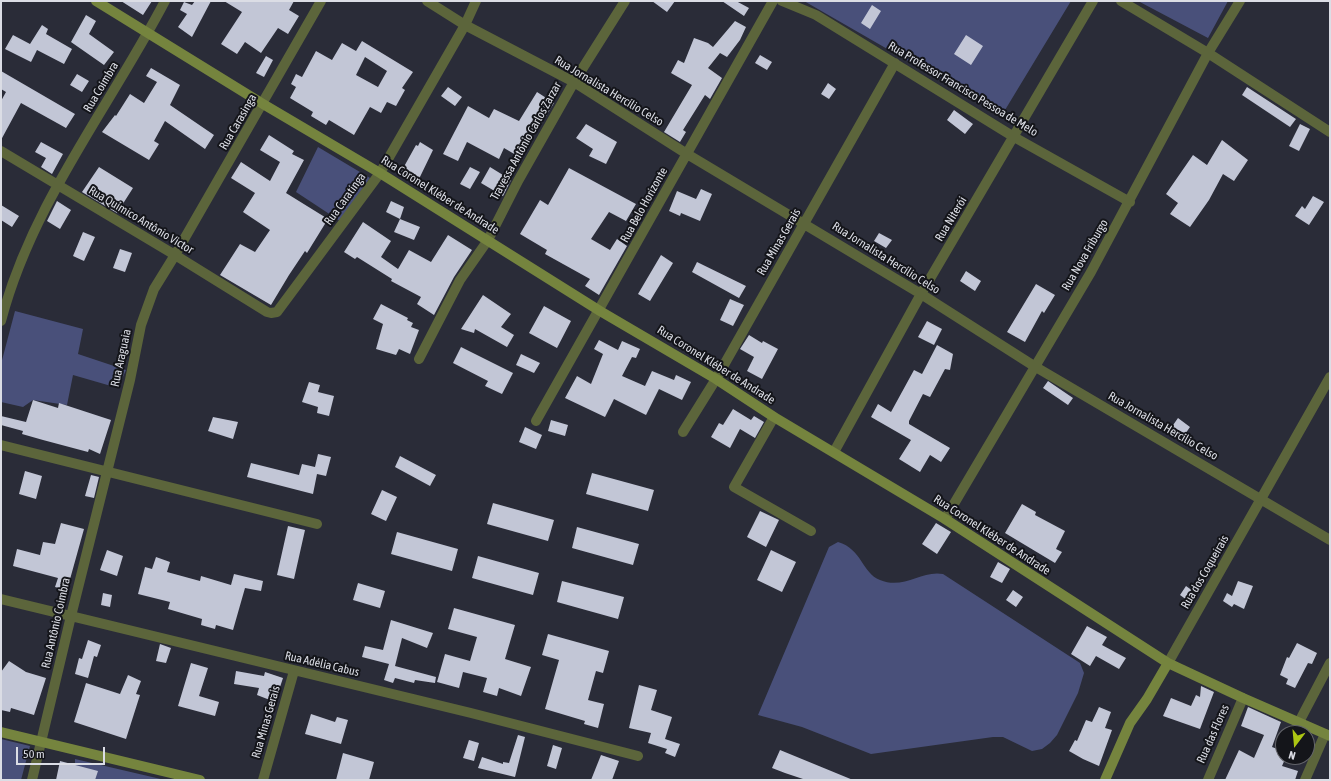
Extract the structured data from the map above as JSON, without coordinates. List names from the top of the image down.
{
  "streets": {
    "main road": ["Rua Coronel Kléber de Andrade", "Rua dos Coqueirais"],
    "street": [
      "Rua Coimbra",
      "Rua Professor Francisco Pessoa de Melo",
      "Rua Jornalista Hercílio Celso",
      "Rua Carasinga",
      "Travessa Antônio Carlos Zarzar",
      "Rua Caratinga",
      "Rua Belo Horizonte",
      "Rua Niterói",
      "Rua Químico Antônio Victor",
      "Rua Minas Gerais",
      "Rua Nova Friburgo",
      "Rua Araguaia",
      "Rua Antônio Coimbra",
      "Rua Adélia Cabus",
      "Rua das Flores"
    ]
  },
  "crossings": [
    ["Rua Coimbra", "Rua Coronel Kléber de Andrade"],
    ["Rua Coimbra", "Rua Químico Antônio Victor"],
    ["Rua Professor Francisco Pessoa de Melo", "Rua Niterói"],
    ["Rua Professor Francisco Pessoa de Melo", "Rua Minas Gerais"],
    ["Rua Professor Francisco Pessoa de Melo", "Rua Nova Friburgo"],
    ["Rua Jornalista Hercílio Celso", "Travessa Antônio Carlos Zarzar"],
    ["Rua Jornalista Hercílio Celso", "Rua Caratinga"],
    ["Rua Jornalista Hercílio Celso", "Rua Belo Horizonte"],
    ["Rua Jornalista Hercílio Celso", "Rua Niterói"],
    ["Rua Jornalista Hercílio Celso", "Rua Minas Gerais"],
    ["Rua Jornalista Hercílio Celso", "Rua Nova Friburgo"],
    ["Rua Jornalista Hercílio Celso", "Rua dos Coqueirais"],
    ["Rua Carasinga", "Rua Coronel Kléber de Andrade"],
    ["Rua Carasinga", "Rua Químico Antônio Victor"],
    ["Rua Carasinga", "Rua Araguaia"],
    ["Travessa Antônio Carlos Zarzar", "Rua Coronel Kléber de Andrade"],
    ["Rua Coronel Kléber de Andrade", "Rua Caratinga"],
    ["Rua Coronel Kléber de Andrade", "Rua Belo Horizonte"],
    ["Rua Coronel Kléber de Andrade", "Rua Niterói"],
    ["Rua Coronel Kléber de Andrade", "Rua Minas Gerais"],
    ["Rua Coronel Kléber de Andrade", "Rua Nova Friburgo"],
    ["Rua Coronel Kléber de Andrade", "Rua dos Coqueirais"],
    ["Rua Coronel Kléber de Andrade", "Rua das Flores"],
    ["Rua Caratinga", "Rua Químico Antônio Victor"],
    ["Rua Químico Antônio Victor", "Rua Araguaia"],
    ["Rua Minas Gerais", "Rua Adélia Cabus"],
    ["Rua Araguaia", "Rua Antônio Coimbra"],
    ["Rua Antônio Coimbra", "Rua Adélia Cabus"]
  ],
  "scale_bar": "50 m",
  "north": "bottom"
}
